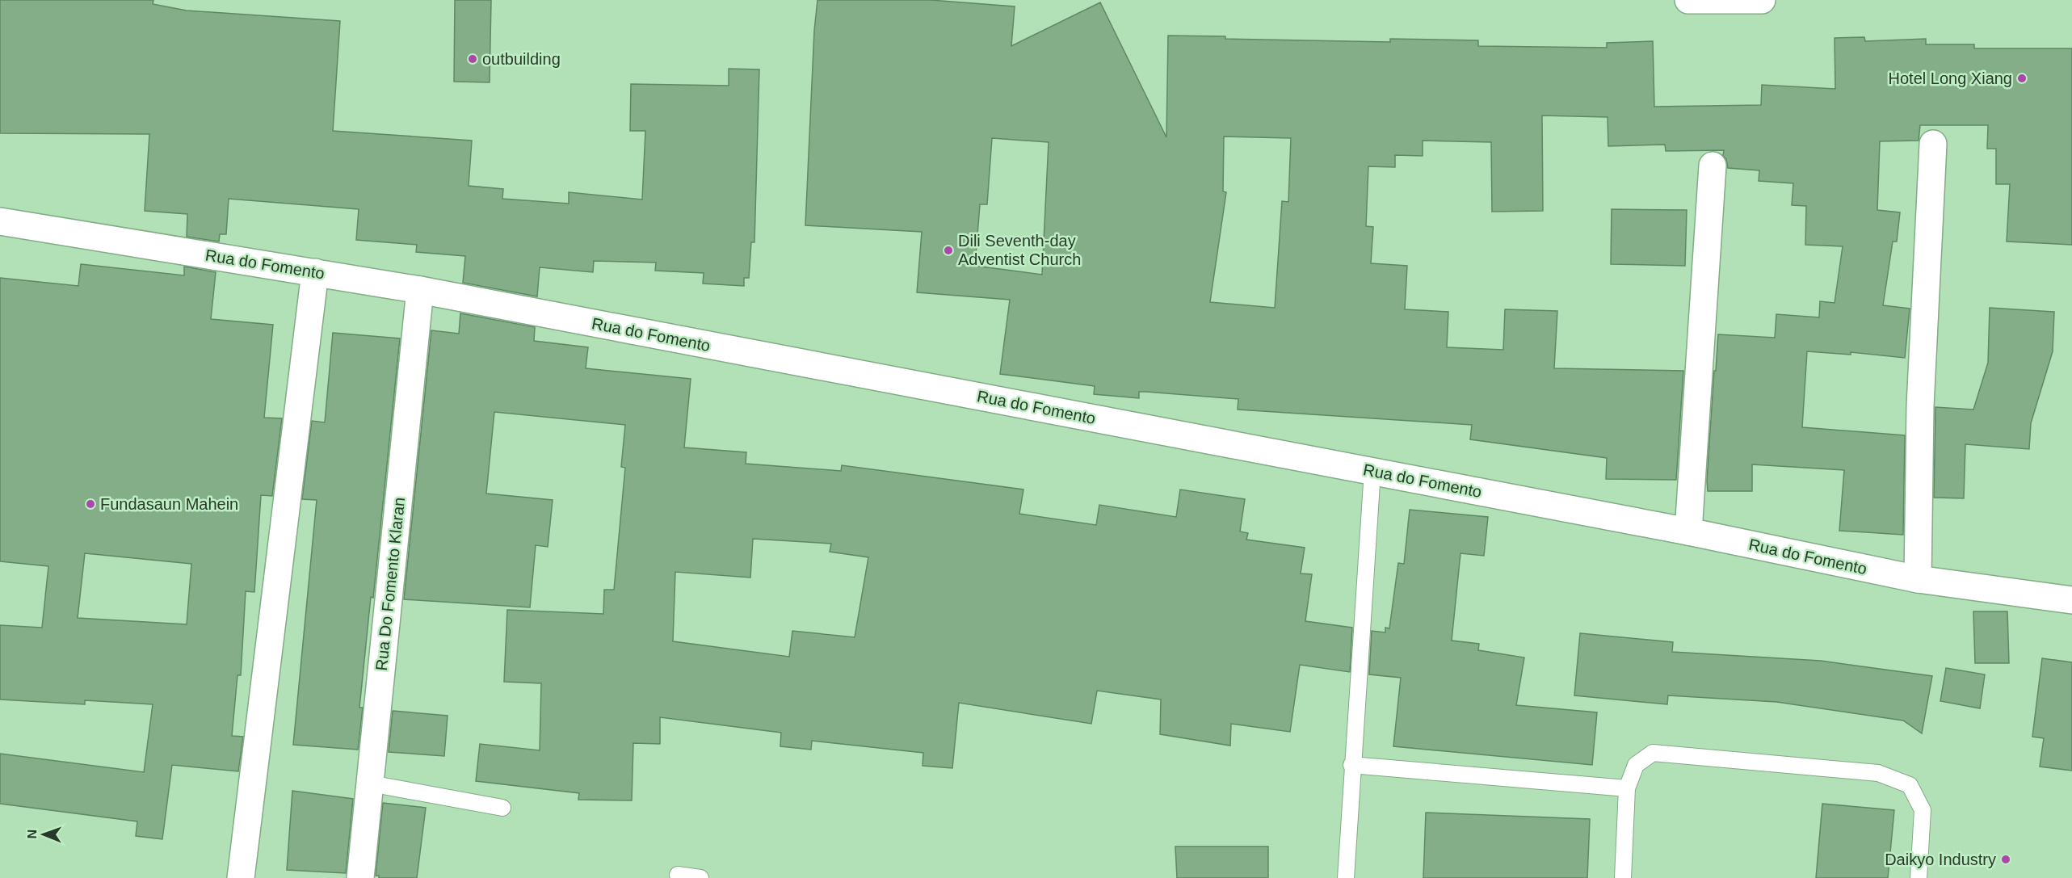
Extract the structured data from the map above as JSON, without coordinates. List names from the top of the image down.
{
  "streets": {
    "street": ["Rua do Fomento", "Rua Do Fomento Klaran"]
  },
  "crossings": [
    ["Rua do Fomento", "Rua Do Fomento Klaran"]
  ],
  "places": [
    "outbuilding",
    "Hotel Long Xiang",
    "Dili Seventh-day Adventist Church",
    "Fundasaun Mahein",
    "Daikyo Industry"
  ],
  "north": "left"
}
